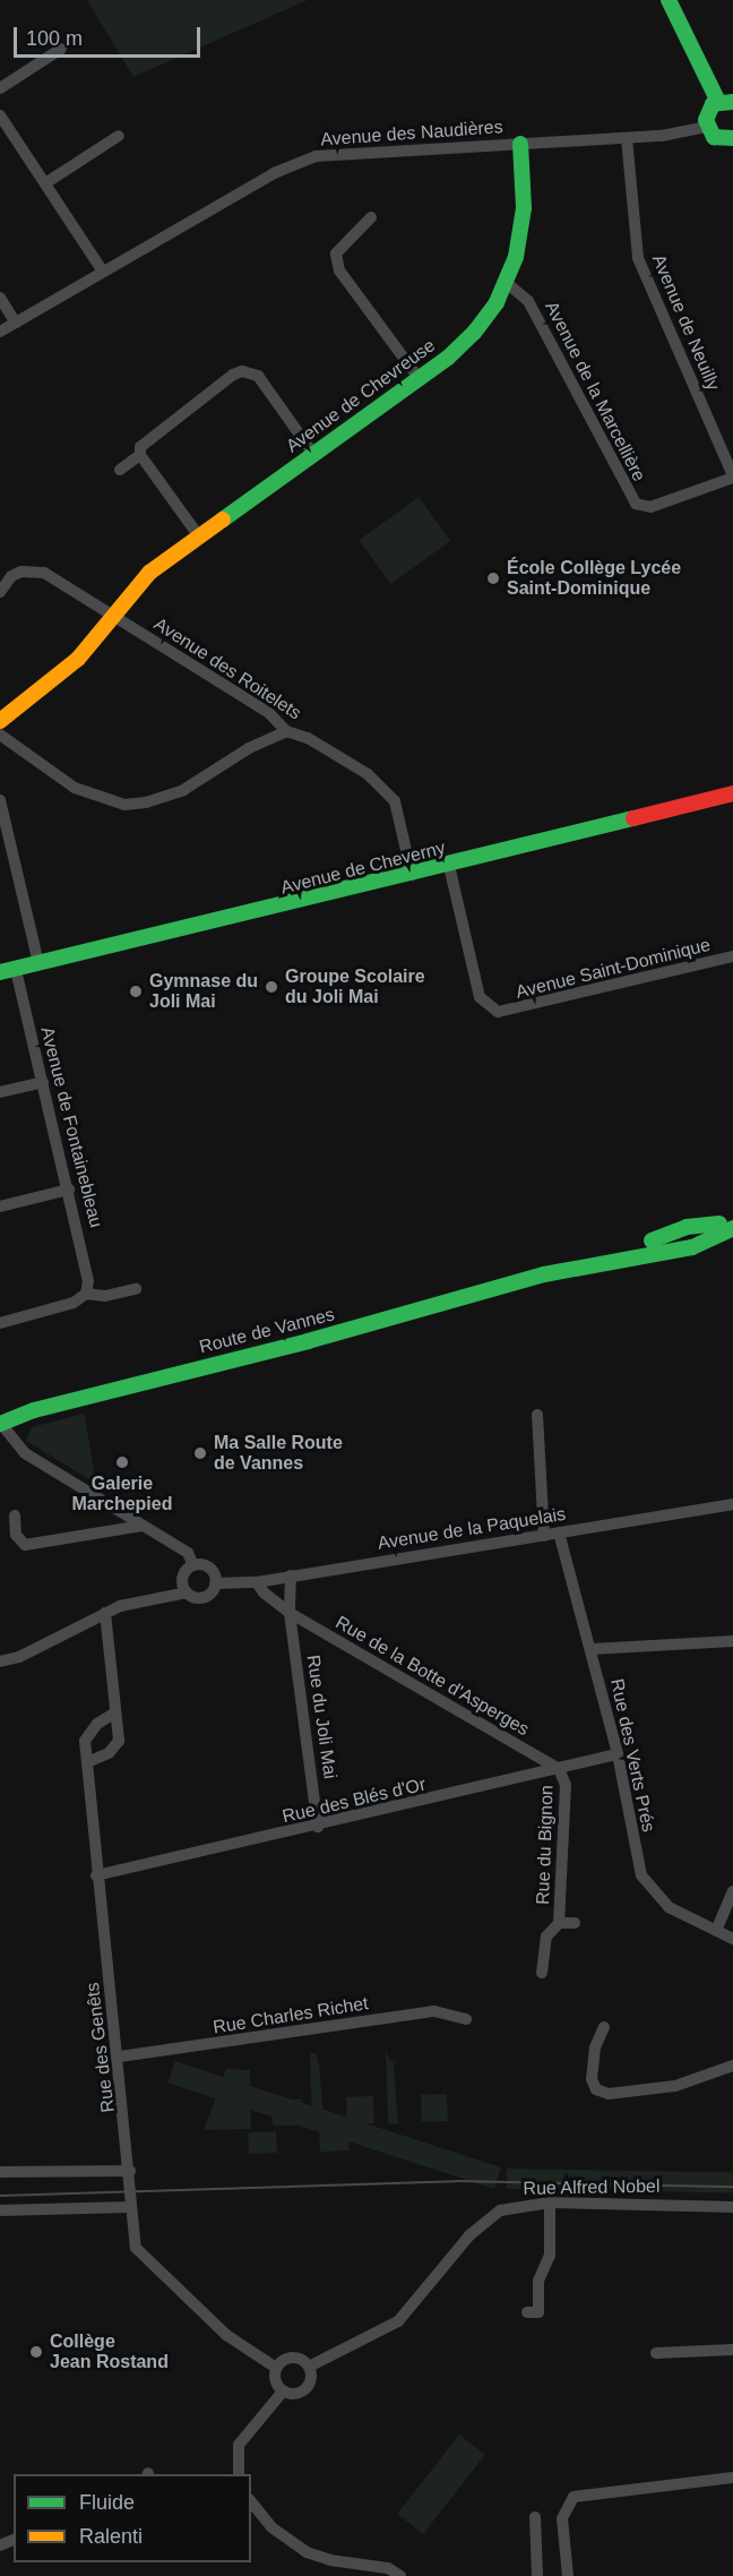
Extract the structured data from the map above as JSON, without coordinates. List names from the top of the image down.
{
  "streets": {
    "street": [
      "Avenue des Naudières",
      "Avenue de Neuilly",
      "Avenue de la Marcellière",
      "Avenue de Chevreuse",
      "Avenue des Roitelets",
      "Avenue de Cheverny",
      "Avenue Saint-Dominique",
      "Avenue de Fontainebleau",
      "Route de Vannes",
      "Avenue de la Paquelais",
      "Rue de la Botte d'Asperges",
      "Rue du Joli Mai",
      "Rue des Verts Prés",
      "Rue des Blés d'Or",
      "Rue du Bignon",
      "Rue Charles Richet",
      "Rue des Genêts",
      "Rue Alfred Nobel"
    ]
  },
  "crossings": [
    ["Avenue des Naudières", "Avenue de Neuilly"],
    ["Avenue des Naudières", "Avenue de Chevreuse"],
    ["Avenue de Neuilly", "Avenue de la Marcellière"],
    ["Avenue de la Marcellière", "Avenue de Chevreuse"],
    ["Avenue de Chevreuse", "Avenue des Roitelets"],
    ["Avenue des Roitelets", "Avenue de Cheverny"],
    ["Avenue de Cheverny", "Avenue Saint-Dominique"],
    ["Avenue de Cheverny", "Avenue de Fontainebleau"],
    ["Avenue de la Paquelais", "Rue de la Botte d'Asperges"],
    ["Avenue de la Paquelais", "Rue des Verts Prés"],
    ["Rue de la Botte d'Asperges", "Rue du Joli Mai"],
    ["Rue de la Botte d'Asperges", "Rue des Blés d'Or"],
    ["Rue de la Botte d'Asperges", "Rue du Bignon"],
    ["Rue du Joli Mai", "Rue des Blés d'Or"],
    ["Rue des Verts Prés", "Rue des Blés d'Or"],
    ["Rue des Blés d'Or", "Rue du Bignon"],
    ["Rue des Blés d'Or", "Rue des Genêts"],
    ["Rue Charles Richet", "Rue des Genêts"]
  ],
  "places": [
    "École Collège Lycée Saint-Dominique",
    "Groupe Scolaire du Joli Mai",
    "Gymnase du Joli Mai",
    "Ma Salle Route de Vannes",
    "Galerie Marchepied",
    "Collège Jean Rostand"
  ],
  "legend": ["Fluide", "Ralenti"],
  "scale_bar": "100 m"
}
